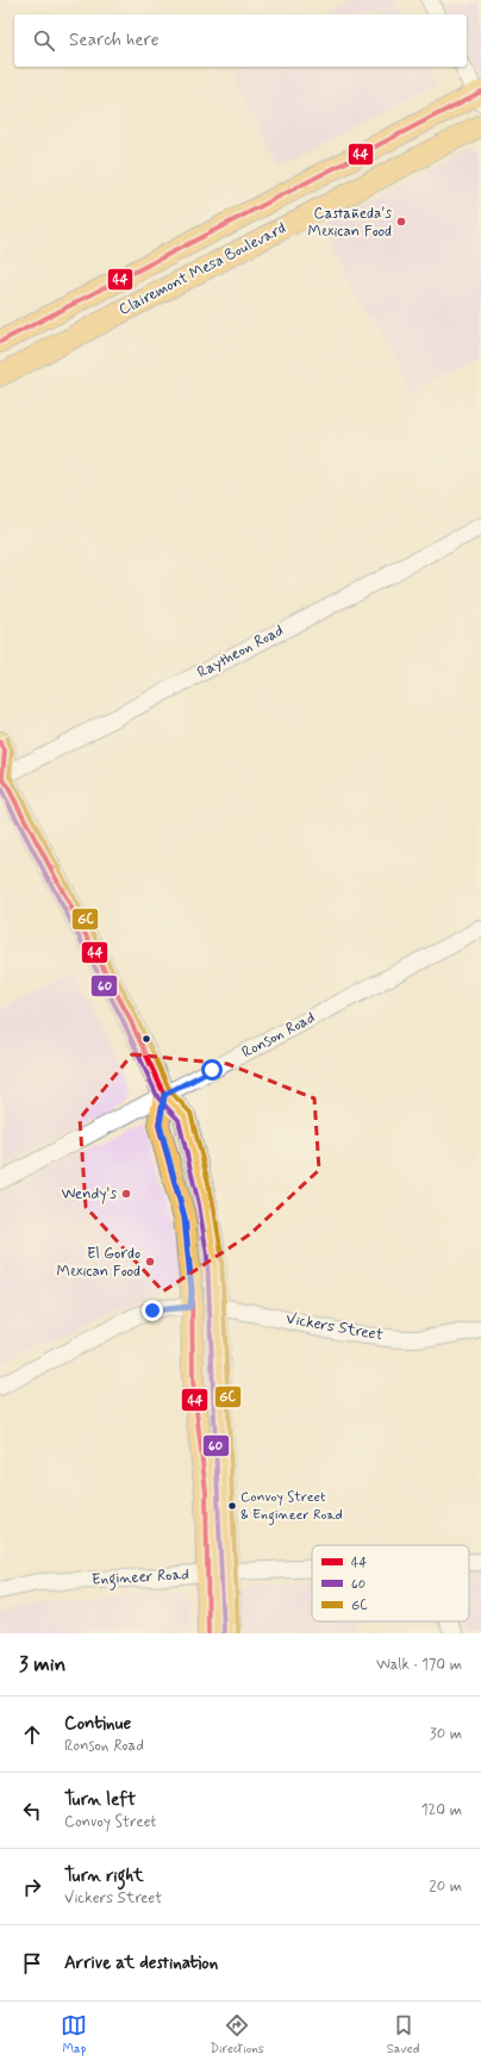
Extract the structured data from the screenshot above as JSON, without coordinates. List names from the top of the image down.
{
  "streets": {
    "main road": ["Clairemont Mesa Boulevard"],
    "street": [
      "Raytheon Road",
      "Ronson Road",
      "Vickers Street",
      "Engineer Road"
    ]
  },
  "places": [
    "Castañeda's Mexican Food",
    "Wendy's",
    "El Gordo Mexican Food",
    "Convoy Street & Engineer Road"
  ],
  "lines": ["transit line 44", "transit line GC", "transit line 60"],
  "legend": ["44", "60", "GC"],
  "page": {
    "search": "Search here",
    "heading": ["3 min", "Walk · 170 m"],
    "list": [
      ["Continue", "Ronson Road", "30 m"],
      ["Turn left", "Convoy Street", "120 m"],
      ["Turn right", "Vickers Street", "20 m"],
      "Arrive at destination"
    ],
    "nav": ["Map", "Directions", "Saved"]
  }
}
